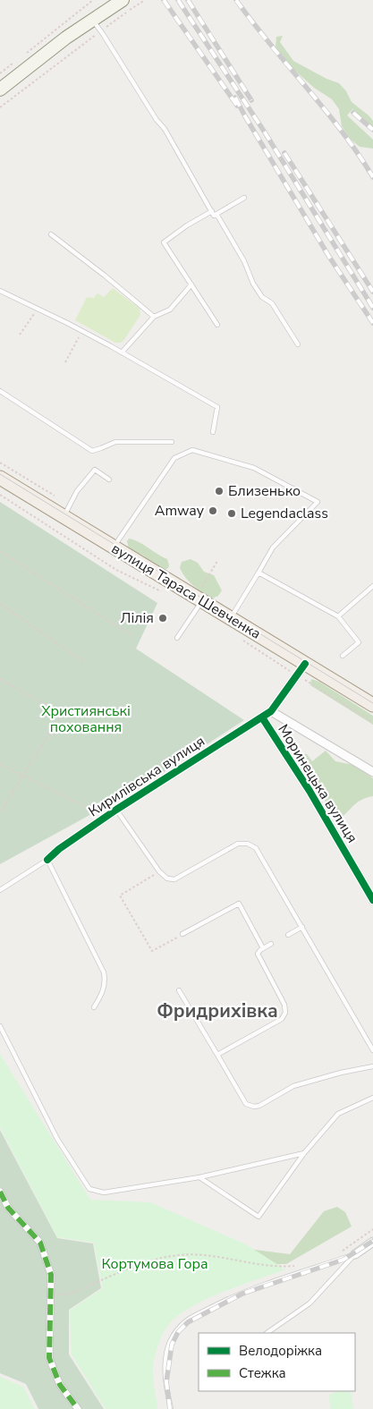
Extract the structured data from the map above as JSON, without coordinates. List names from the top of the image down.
{
  "streets": {
    "main road": ["вулиця Тараса Шевченка"],
    "street": ["Кирилівська вулиця", "Моринецька вулиця"]
  },
  "crossings": [
    ["вулиця Тараса Шевченка", "Моринецька вулиця"],
    ["Кирилівська вулиця", "Моринецька вулиця"]
  ],
  "districts": ["Фридрихівка"],
  "parks": ["Християнські поховання", "Кортумова Гора"],
  "places": [
    "Близенько",
    "Amway",
    "Legendaclass",
    "Лілія"
  ],
  "legend": ["Велодоріжка", "Стежка"]
}
